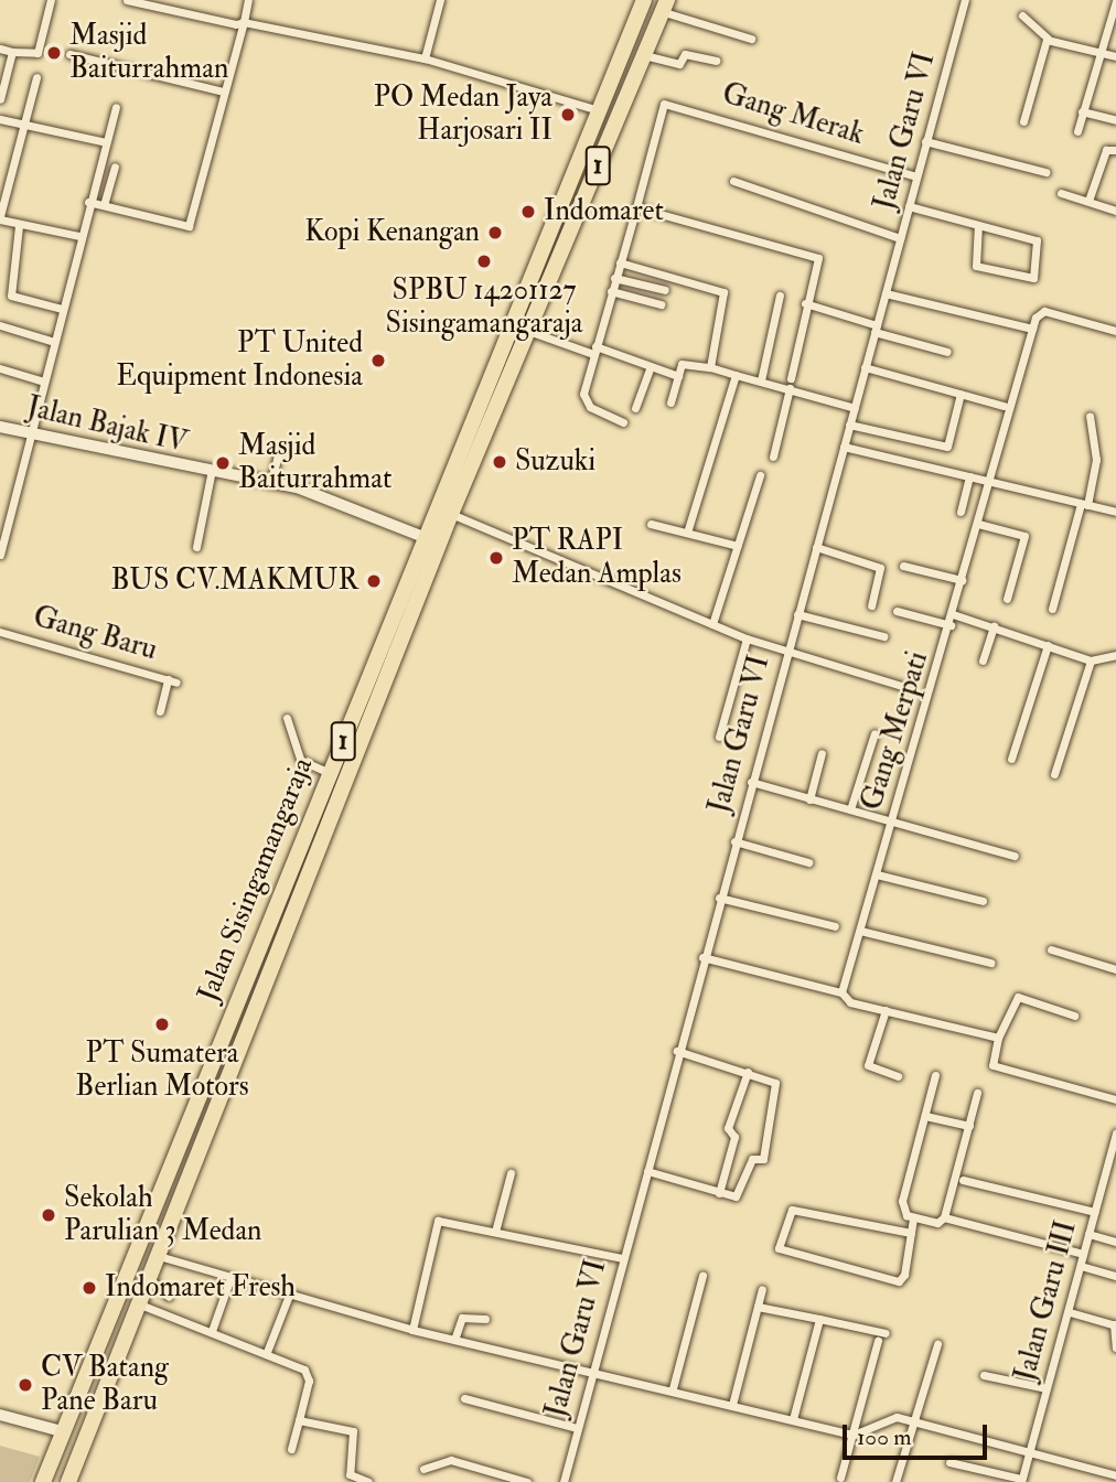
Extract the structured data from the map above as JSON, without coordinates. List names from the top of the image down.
{
  "streets": {
    "highway": ["1", "Jalan Sisingamangaraja"],
    "street": [
      "Gang Merak",
      "Jalan Garu VI",
      "Jalan Bajak IV",
      "Gang Baru",
      "Gang Merpati",
      "Jalan Garu III"
    ]
  },
  "crossings": [
    ["Gang Merak", "Jalan Garu VI"],
    ["Jalan Bajak IV", "Jalan Sisingamangaraja"]
  ],
  "places": [
    "Masjid Baiturrahman",
    "PO Medan Jaya Harjosari II",
    "Indomaret",
    "Kopi Kenangan",
    "SPBU 14201127 Sisingamangaraja",
    "PT United Equipment Indonesia",
    "Suzuki",
    "Masjid Baiturrahmat",
    "PT RAPI Medan Amplas",
    "BUS CV.MAKMUR",
    "PT Sumatera Berlian Motors",
    "Sekolah Parulian 3 Medan",
    "Indomaret Fresh",
    "CV Batang Pane Baru"
  ],
  "scale_bar": "100 m"
}
